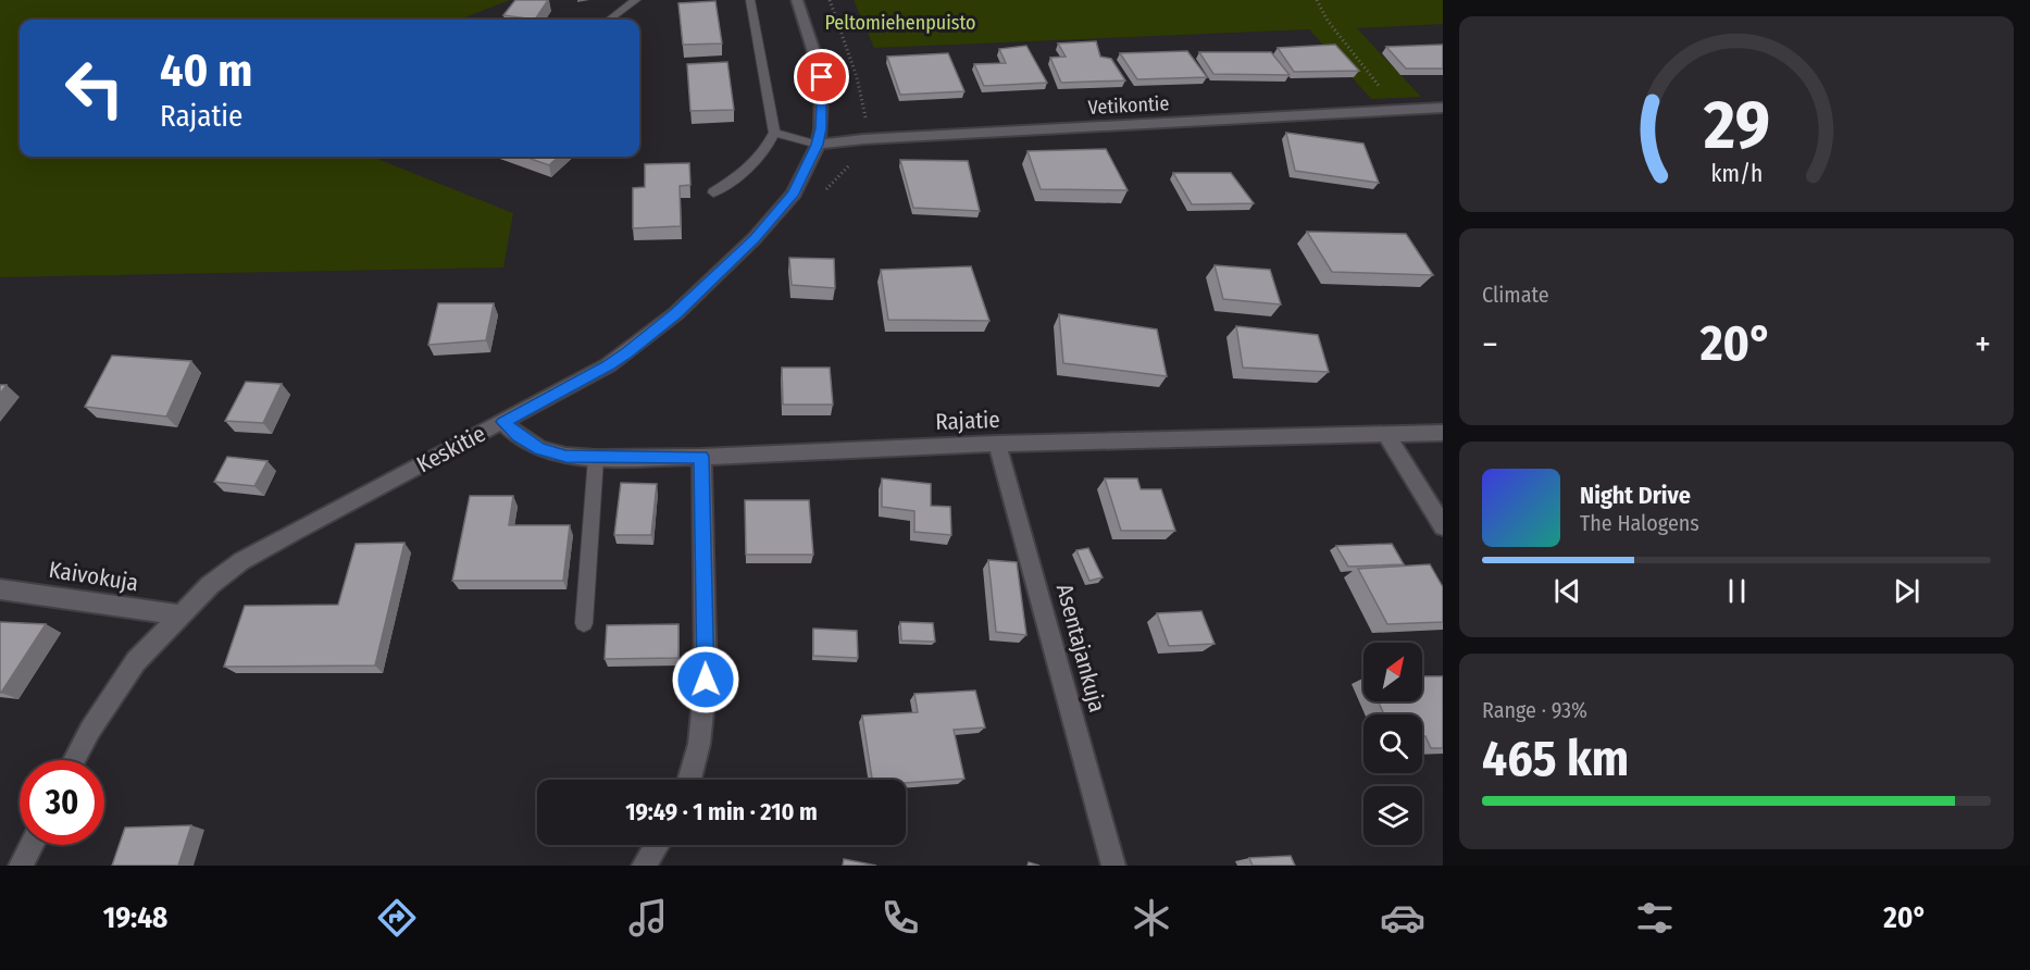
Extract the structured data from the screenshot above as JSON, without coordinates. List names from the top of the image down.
{
  "streets": {
    "street": [
      "Vetikontie",
      "Rajatie",
      "Keskitie",
      "Kaivokuja",
      "Asentajankuja"
    ]
  },
  "crossings": [
    ["Vetikontie", "Keskitie"],
    ["Rajatie", "Keskitie"],
    ["Rajatie", "Asentajankuja"],
    ["Keskitie", "Kaivokuja"]
  ],
  "parks": ["Peltomiehenpuisto"],
  "north": "top right",
  "page": {
    "turn": ["40 m", "Rajatie"],
    "tile": [
      "Climate",
      ["Range · 93%", "465 km"]
    ],
    "heat": ["−", "20°", "+"],
    "song": ["Night Drive", "The Halogens"],
    "limit": "30",
    "trip": "19:49 · 1 min · 210 m",
    "tabs": ["19:48", "20°"],
    "gauge": ["29", "km/h"]
  }
}
